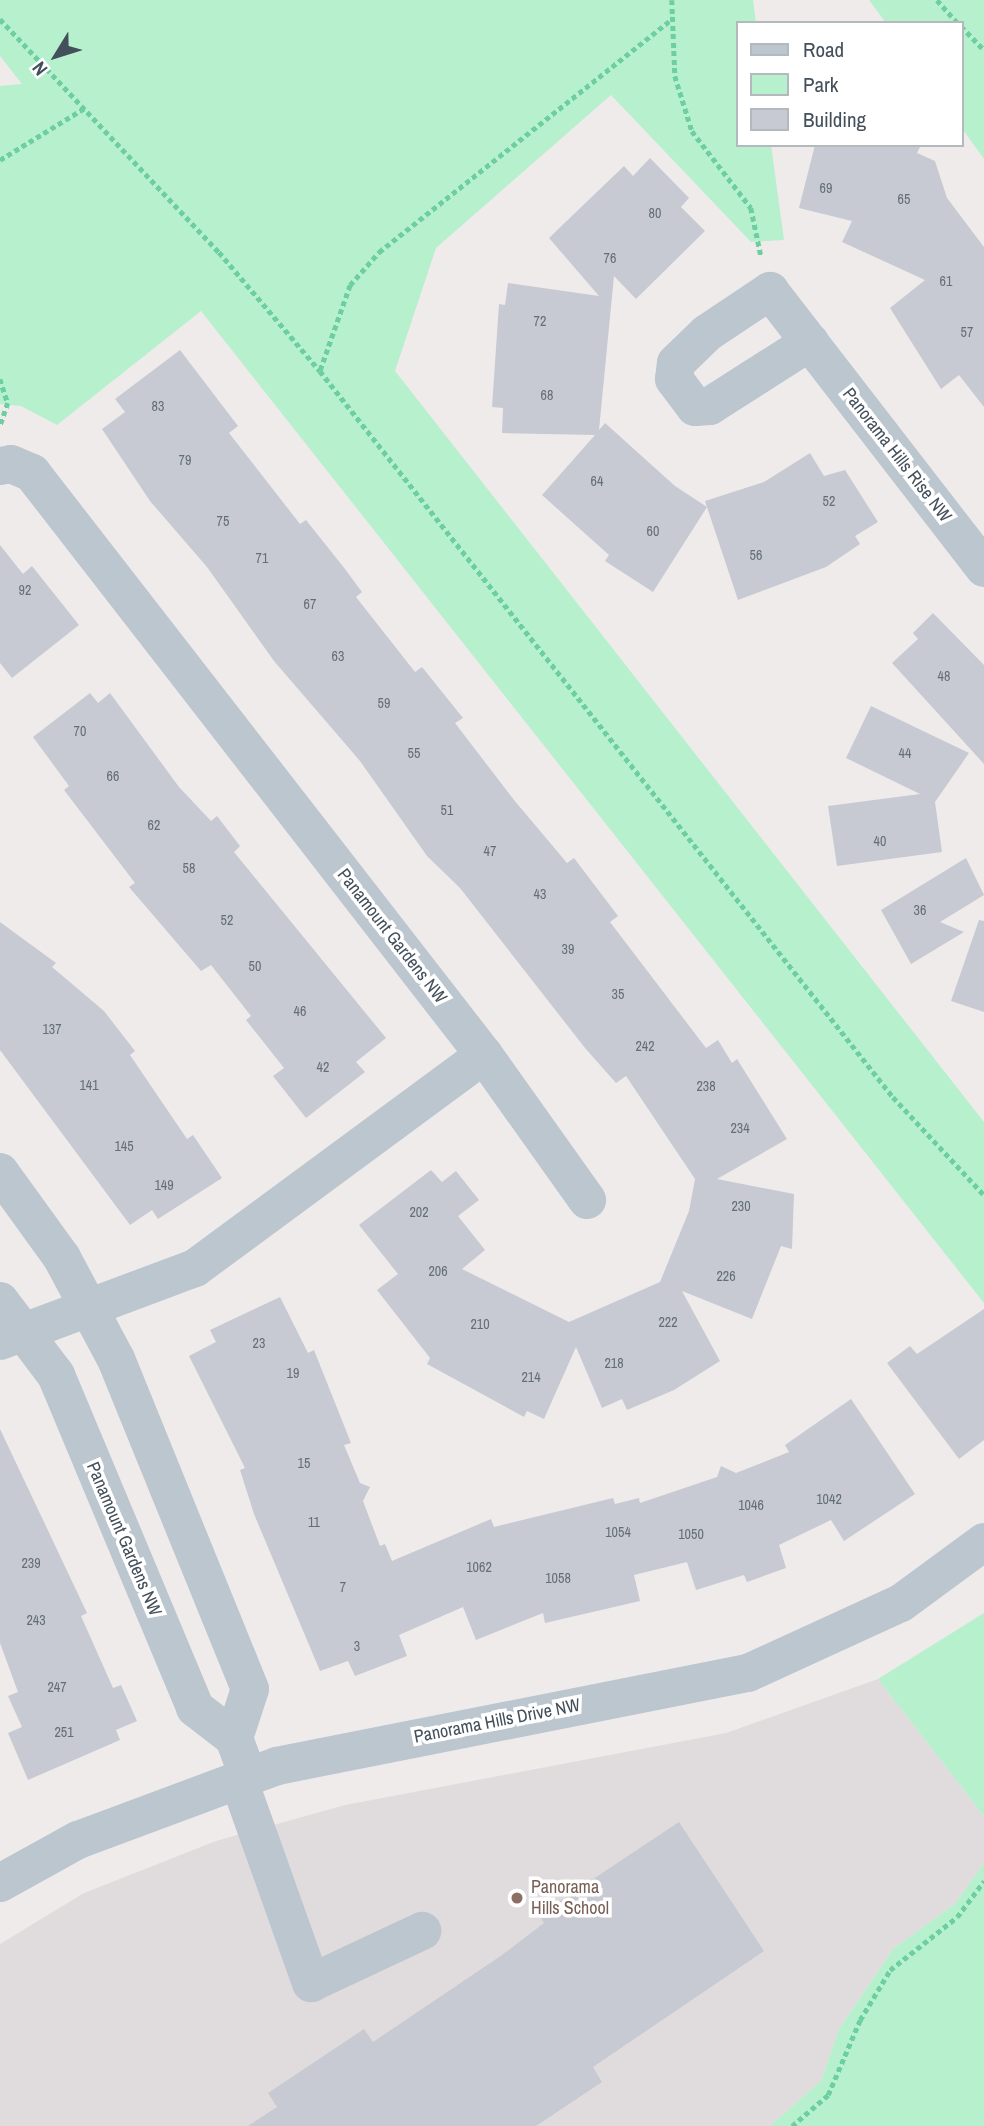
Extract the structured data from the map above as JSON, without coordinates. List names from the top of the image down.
{
  "streets": {
    "street": ["Panorama Hills Rise NW", "Panamount Gardens NW", "Panorama Hills Drive NW"]
  },
  "places": ["Panorama Hills School"],
  "house_numbers": [
    "69",
    "65",
    "80",
    "76",
    "61",
    "72",
    "57",
    "68",
    "83",
    "79",
    "64",
    "52",
    "75",
    "60",
    "56",
    "71",
    "92",
    "67",
    "63",
    "48",
    "59",
    "70",
    "55",
    "44",
    "66",
    "51",
    "62",
    "40",
    "47",
    "58",
    "43",
    "36",
    "52",
    "39",
    "50",
    "35",
    "46",
    "137",
    "242",
    "42",
    "141",
    "238",
    "234",
    "145",
    "149",
    "230",
    "202",
    "206",
    "226",
    "222",
    "210",
    "23",
    "218",
    "19",
    "214",
    "15",
    "1042",
    "1046",
    "11",
    "1054",
    "1050",
    "239",
    "1062",
    "1058",
    "7",
    "243",
    "3",
    "247",
    "251"
  ],
  "legend": ["Road", "Park", "Building"],
  "north": "bottom left"
}
